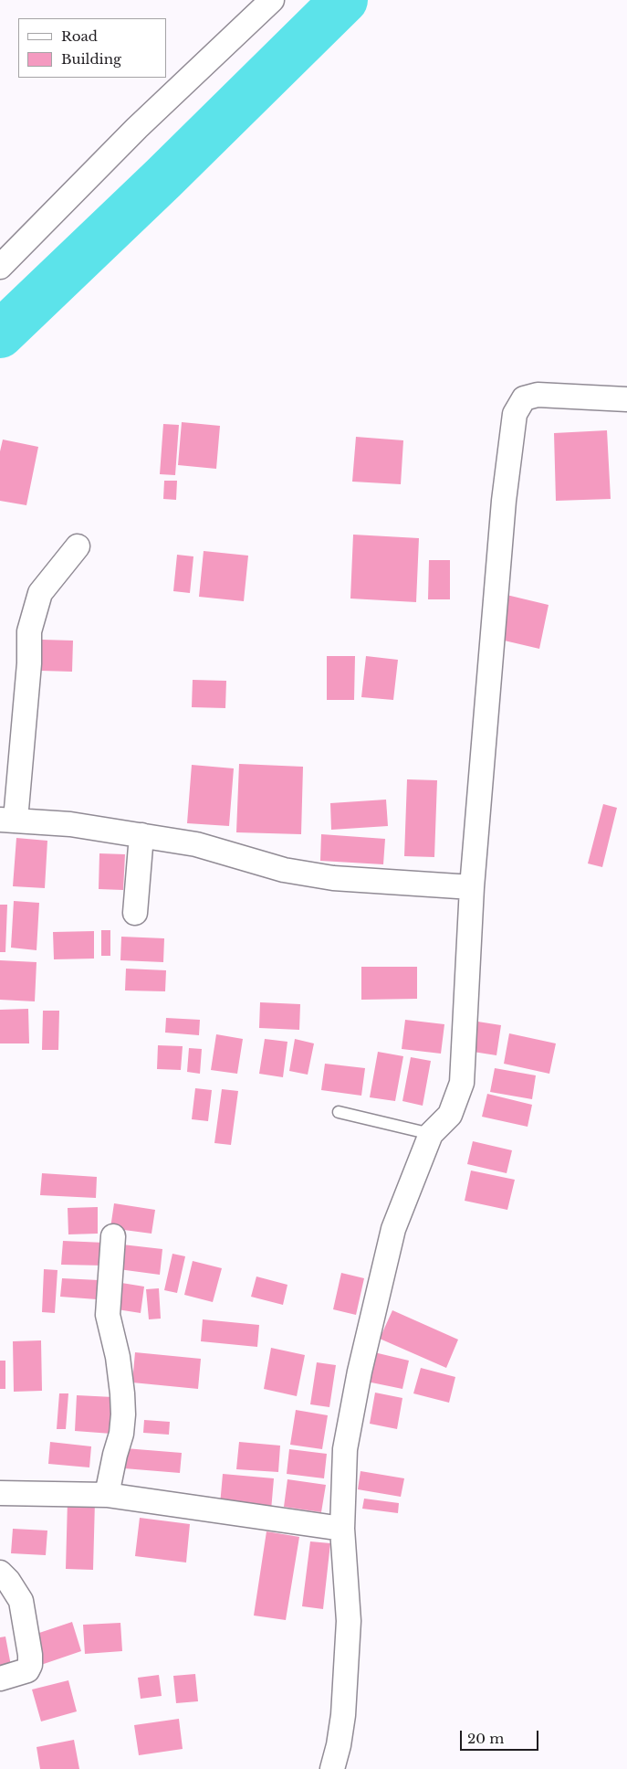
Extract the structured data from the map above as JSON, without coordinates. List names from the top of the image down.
{
  "legend": ["Road", "Building"],
  "scale_bar": "20 m"
}
